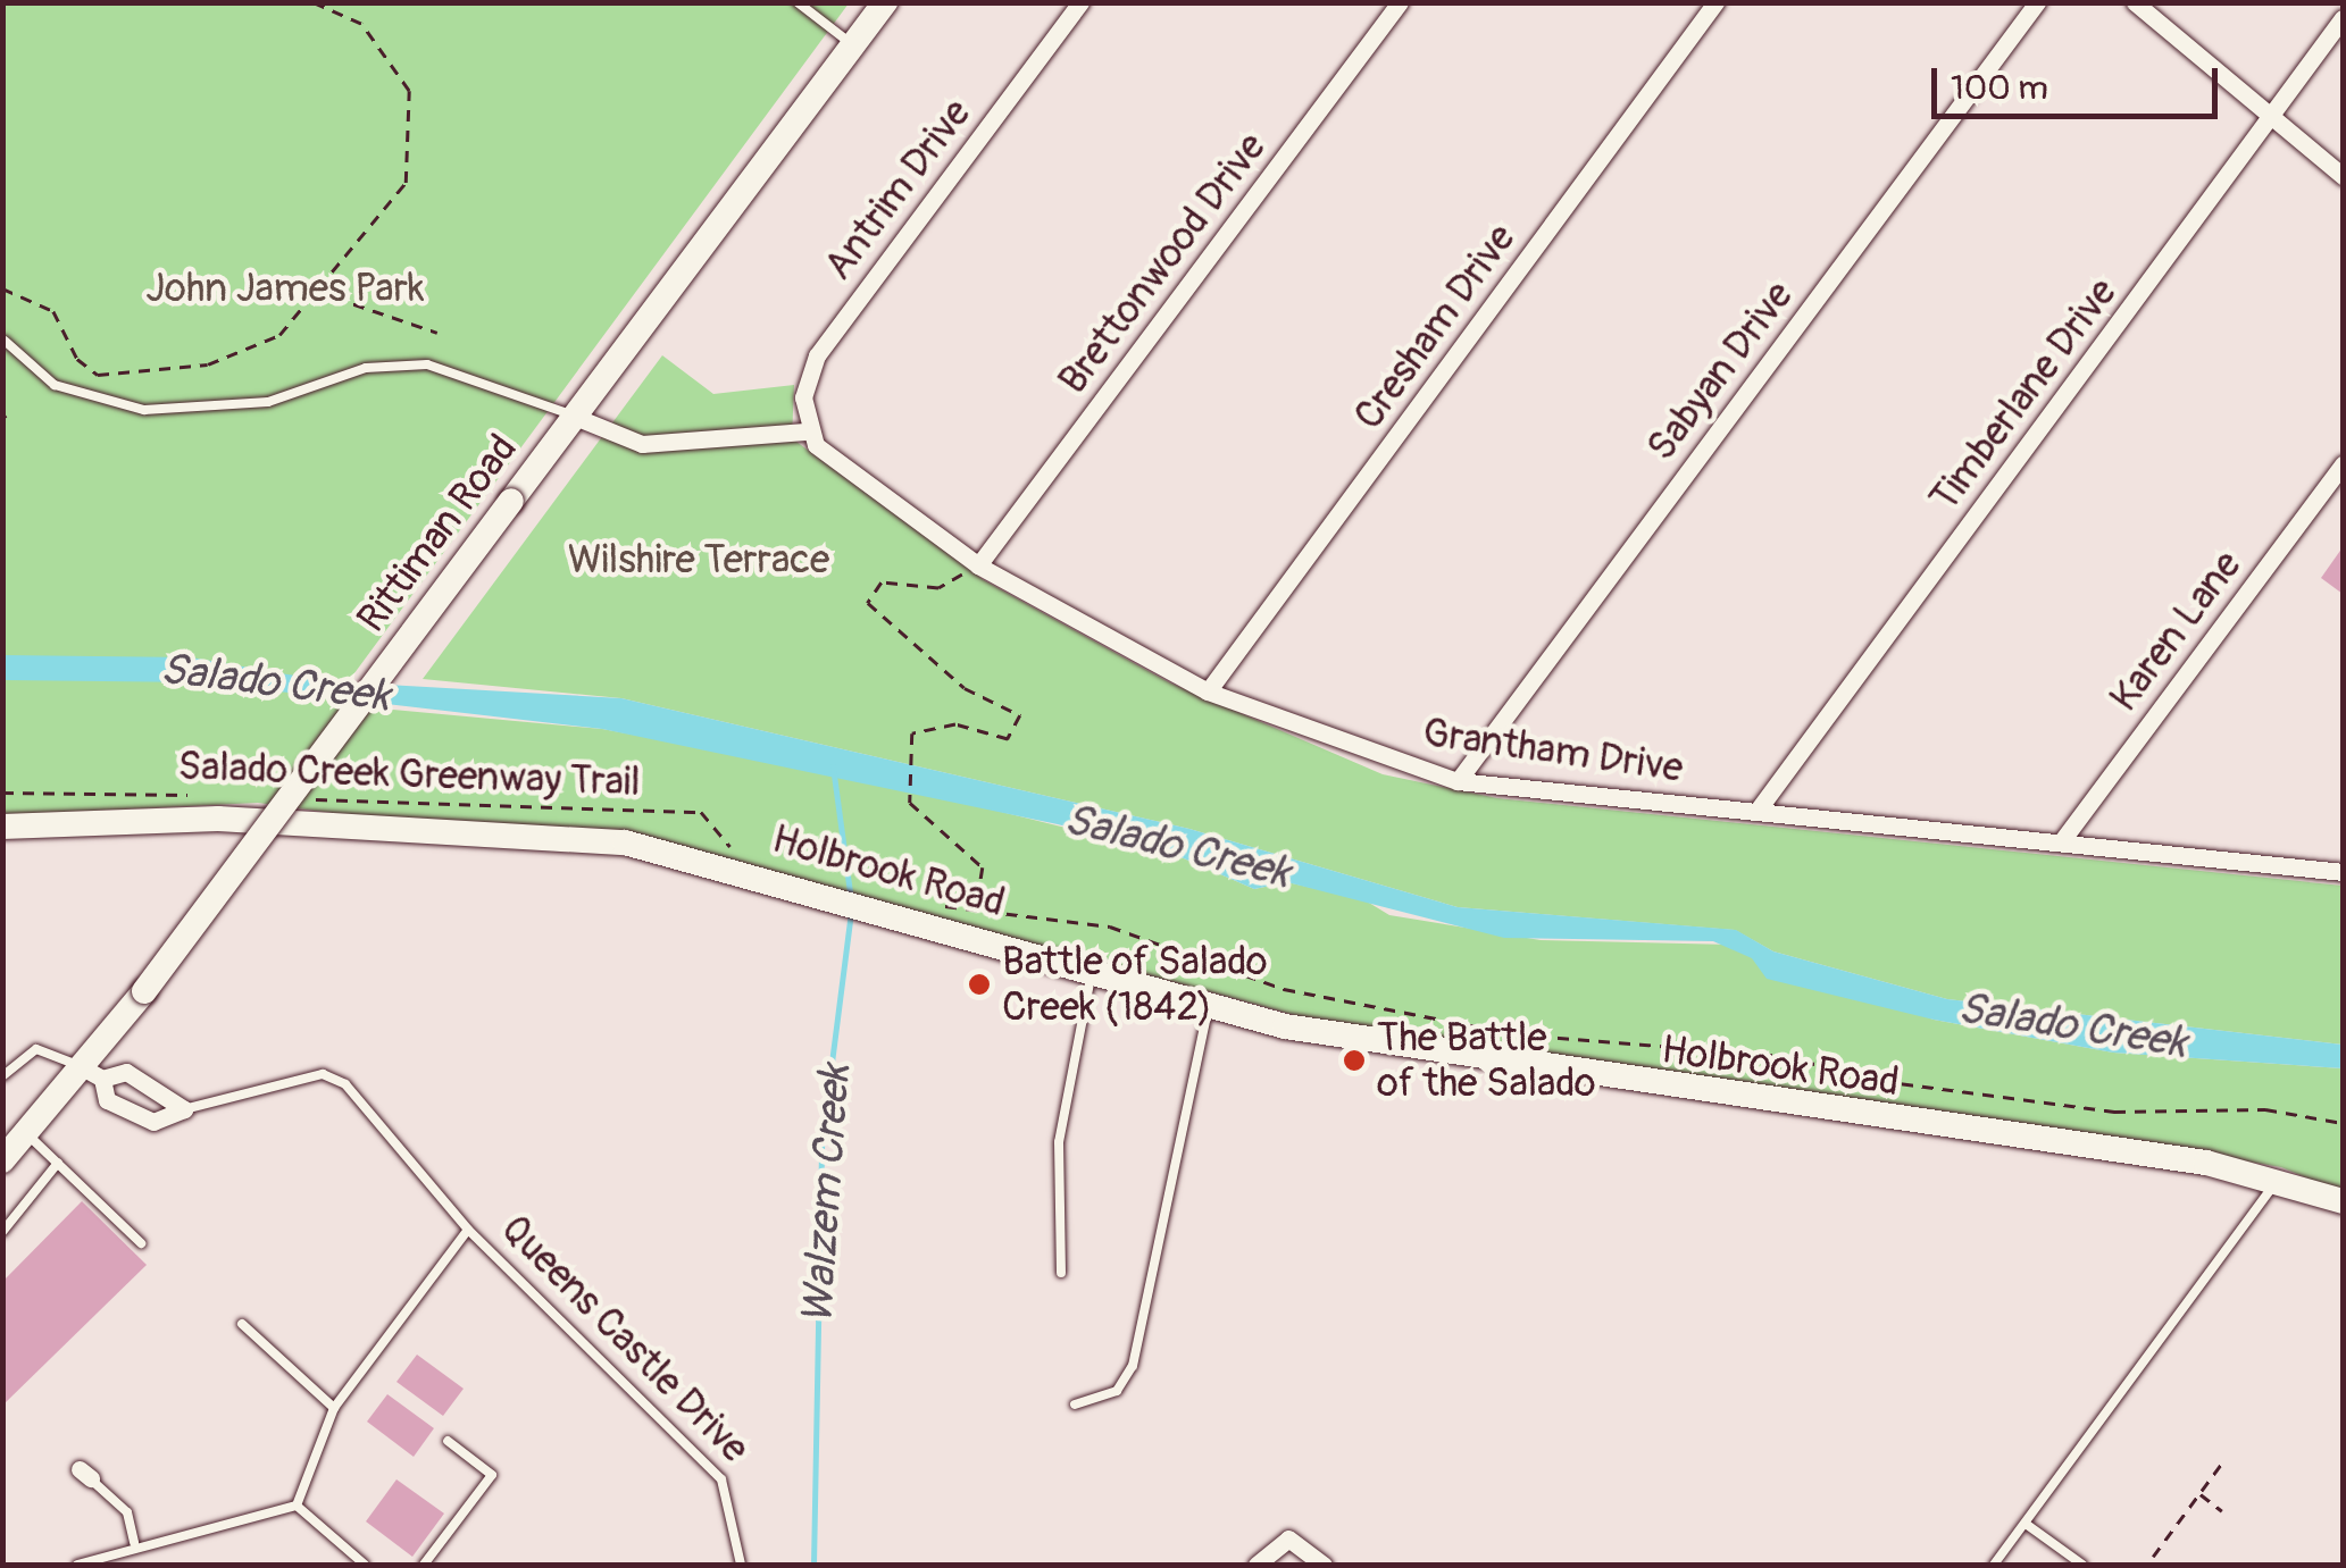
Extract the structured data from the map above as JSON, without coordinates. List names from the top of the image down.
{
  "streets": {
    "street": [
      "Antrim Drive",
      "Brettonwood Drive",
      "Cresham Drive",
      "Sabyan Drive",
      "Timberlane Drive",
      "Rittiman Road",
      "Karen Lane",
      "Grantham Drive",
      "Holbrook Road",
      "Queens Castle Drive"
    ],
    "path": ["Salado Creek Greenway Trail"]
  },
  "crossings": [
    ["Antrim Drive", "Grantham Drive"],
    ["Brettonwood Drive", "Grantham Drive"],
    ["Cresham Drive", "Grantham Drive"],
    ["Sabyan Drive", "Grantham Drive"],
    ["Timberlane Drive", "Grantham Drive"],
    ["Rittiman Road", "Queens Castle Drive"],
    ["Karen Lane", "Grantham Drive"]
  ],
  "water": ["Salado Creek", "Walzem Creek"],
  "parks": ["John James Park", "Wilshire Terrace"],
  "places": ["Battle of Salado Creek (1842)", "The Battle of the Salado"],
  "scale_bar": "100 m"
}
